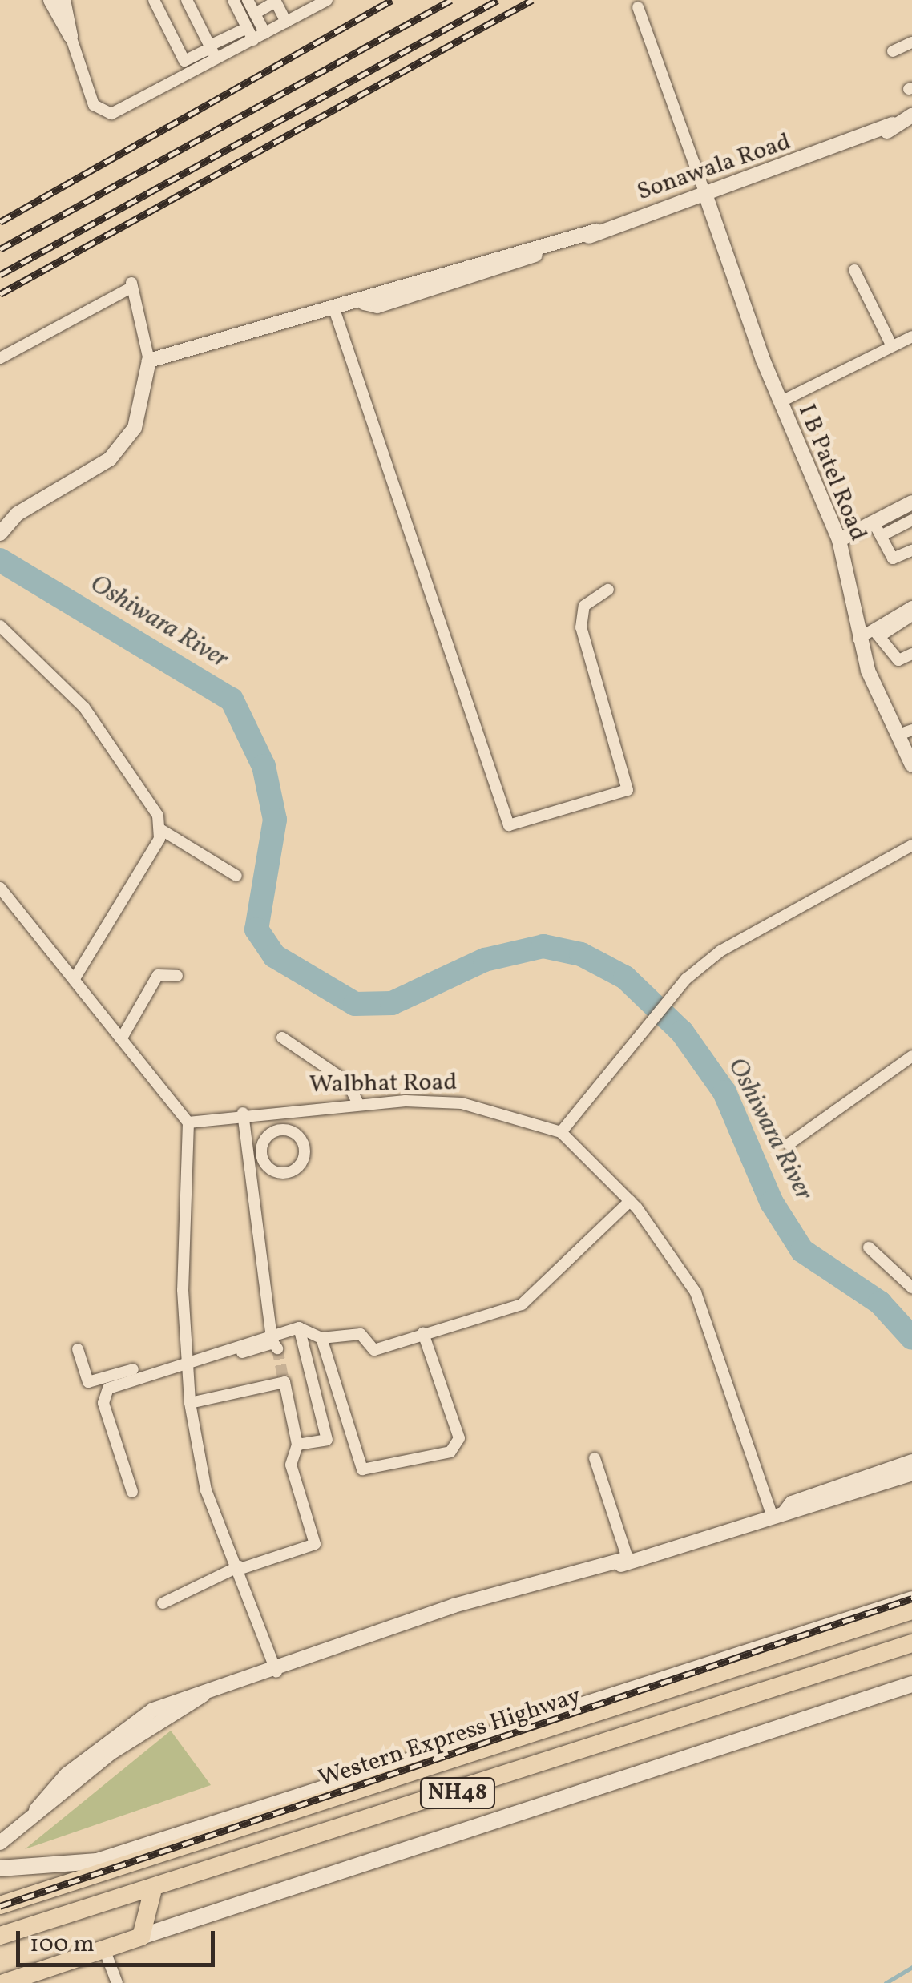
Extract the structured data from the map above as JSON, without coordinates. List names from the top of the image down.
{
  "streets": {
    "highway": ["Western Express Highway", "NH48"],
    "street": ["Sonawala Road", "I B Patel Road", "Walbhat Road"]
  },
  "crossings": [
    ["Sonawala Road", "I B Patel Road"]
  ],
  "water": ["Oshiwara River"],
  "scale_bar": "100 m"
}
